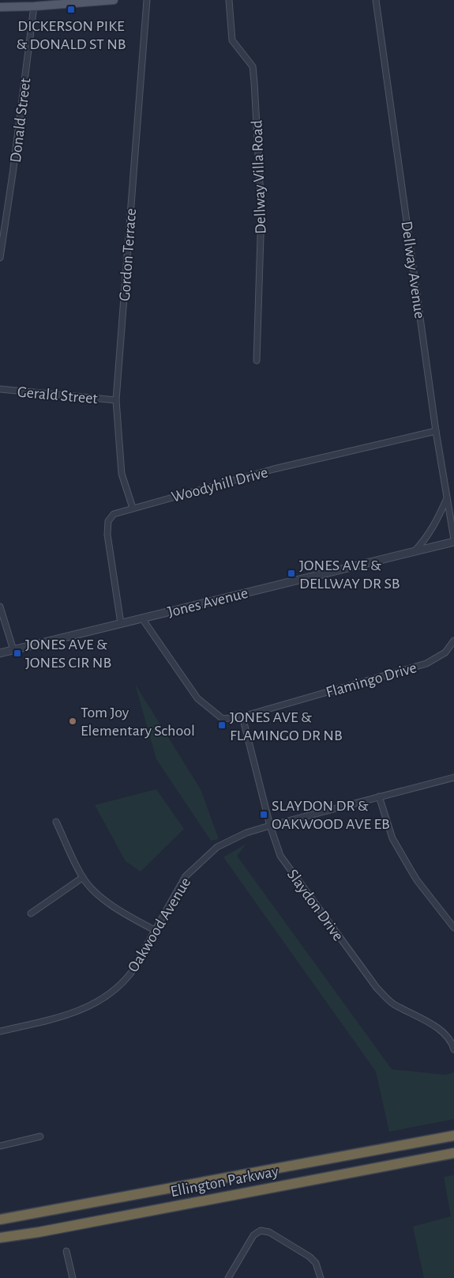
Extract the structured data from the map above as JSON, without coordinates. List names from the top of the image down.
{
  "streets": {
    "highway": ["Ellington Parkway"],
    "street": [
      "Donald Street",
      "Dellway Villa Road",
      "Gordon Terrace",
      "Dellway Avenue",
      "Gerald Street",
      "Woodyhill Drive",
      "Jones Avenue",
      "Flamingo Drive",
      "Slaydon Drive",
      "Oakwood Avenue"
    ]
  },
  "crossings": [
    ["Gordon Terrace", "Gerald Street"],
    ["Gordon Terrace", "Woodyhill Drive"],
    ["Dellway Avenue", "Woodyhill Drive"],
    ["Dellway Avenue", "Jones Avenue"],
    ["Woodyhill Drive", "Jones Avenue"],
    ["Jones Avenue", "Flamingo Drive"],
    ["Flamingo Drive", "Slaydon Drive"],
    ["Slaydon Drive", "Oakwood Avenue"]
  ],
  "places": {
    "transit": [
      "DICKERSON PIKE & DONALD ST NB",
      "JONES AVE & DELLWAY DR SB",
      "JONES AVE & JONES CIR NB",
      "JONES AVE & FLAMINGO DR NB",
      "SLAYDON DR & OAKWOOD AVE EB"
    ],
    "other": ["Tom Joy Elementary School"]
  }
}
